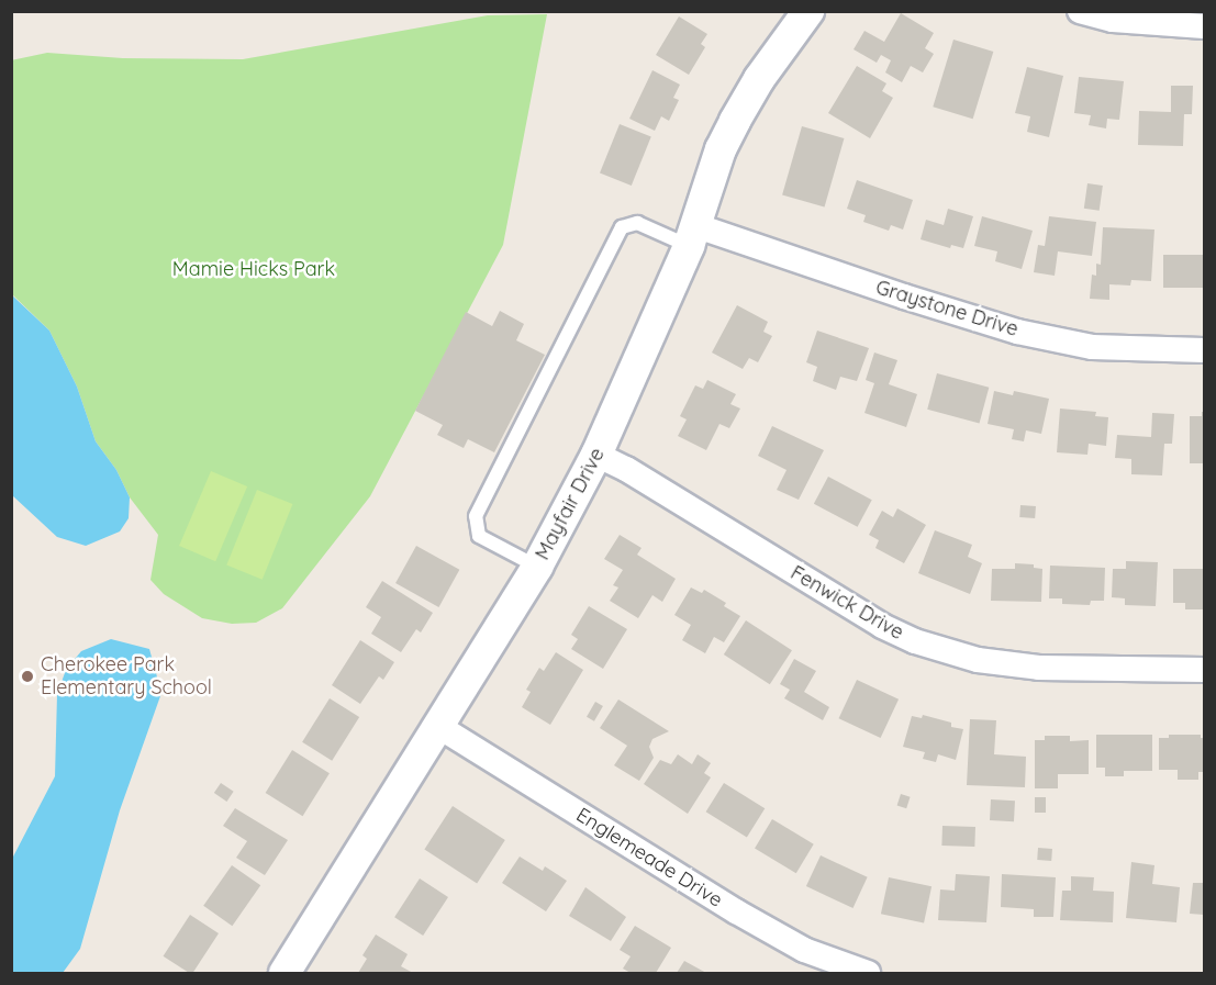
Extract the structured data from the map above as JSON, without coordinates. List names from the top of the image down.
{
  "streets": {
    "street": [
      "Graystone Drive",
      "Mayfair Drive",
      "Fenwick Drive",
      "Englemeade Drive"
    ]
  },
  "crossings": [
    ["Graystone Drive", "Mayfair Drive"],
    ["Mayfair Drive", "Fenwick Drive"],
    ["Mayfair Drive", "Englemeade Drive"]
  ],
  "parks": ["Mamie Hicks Park"],
  "places": ["Cherokee Park Elementary School"]
}
